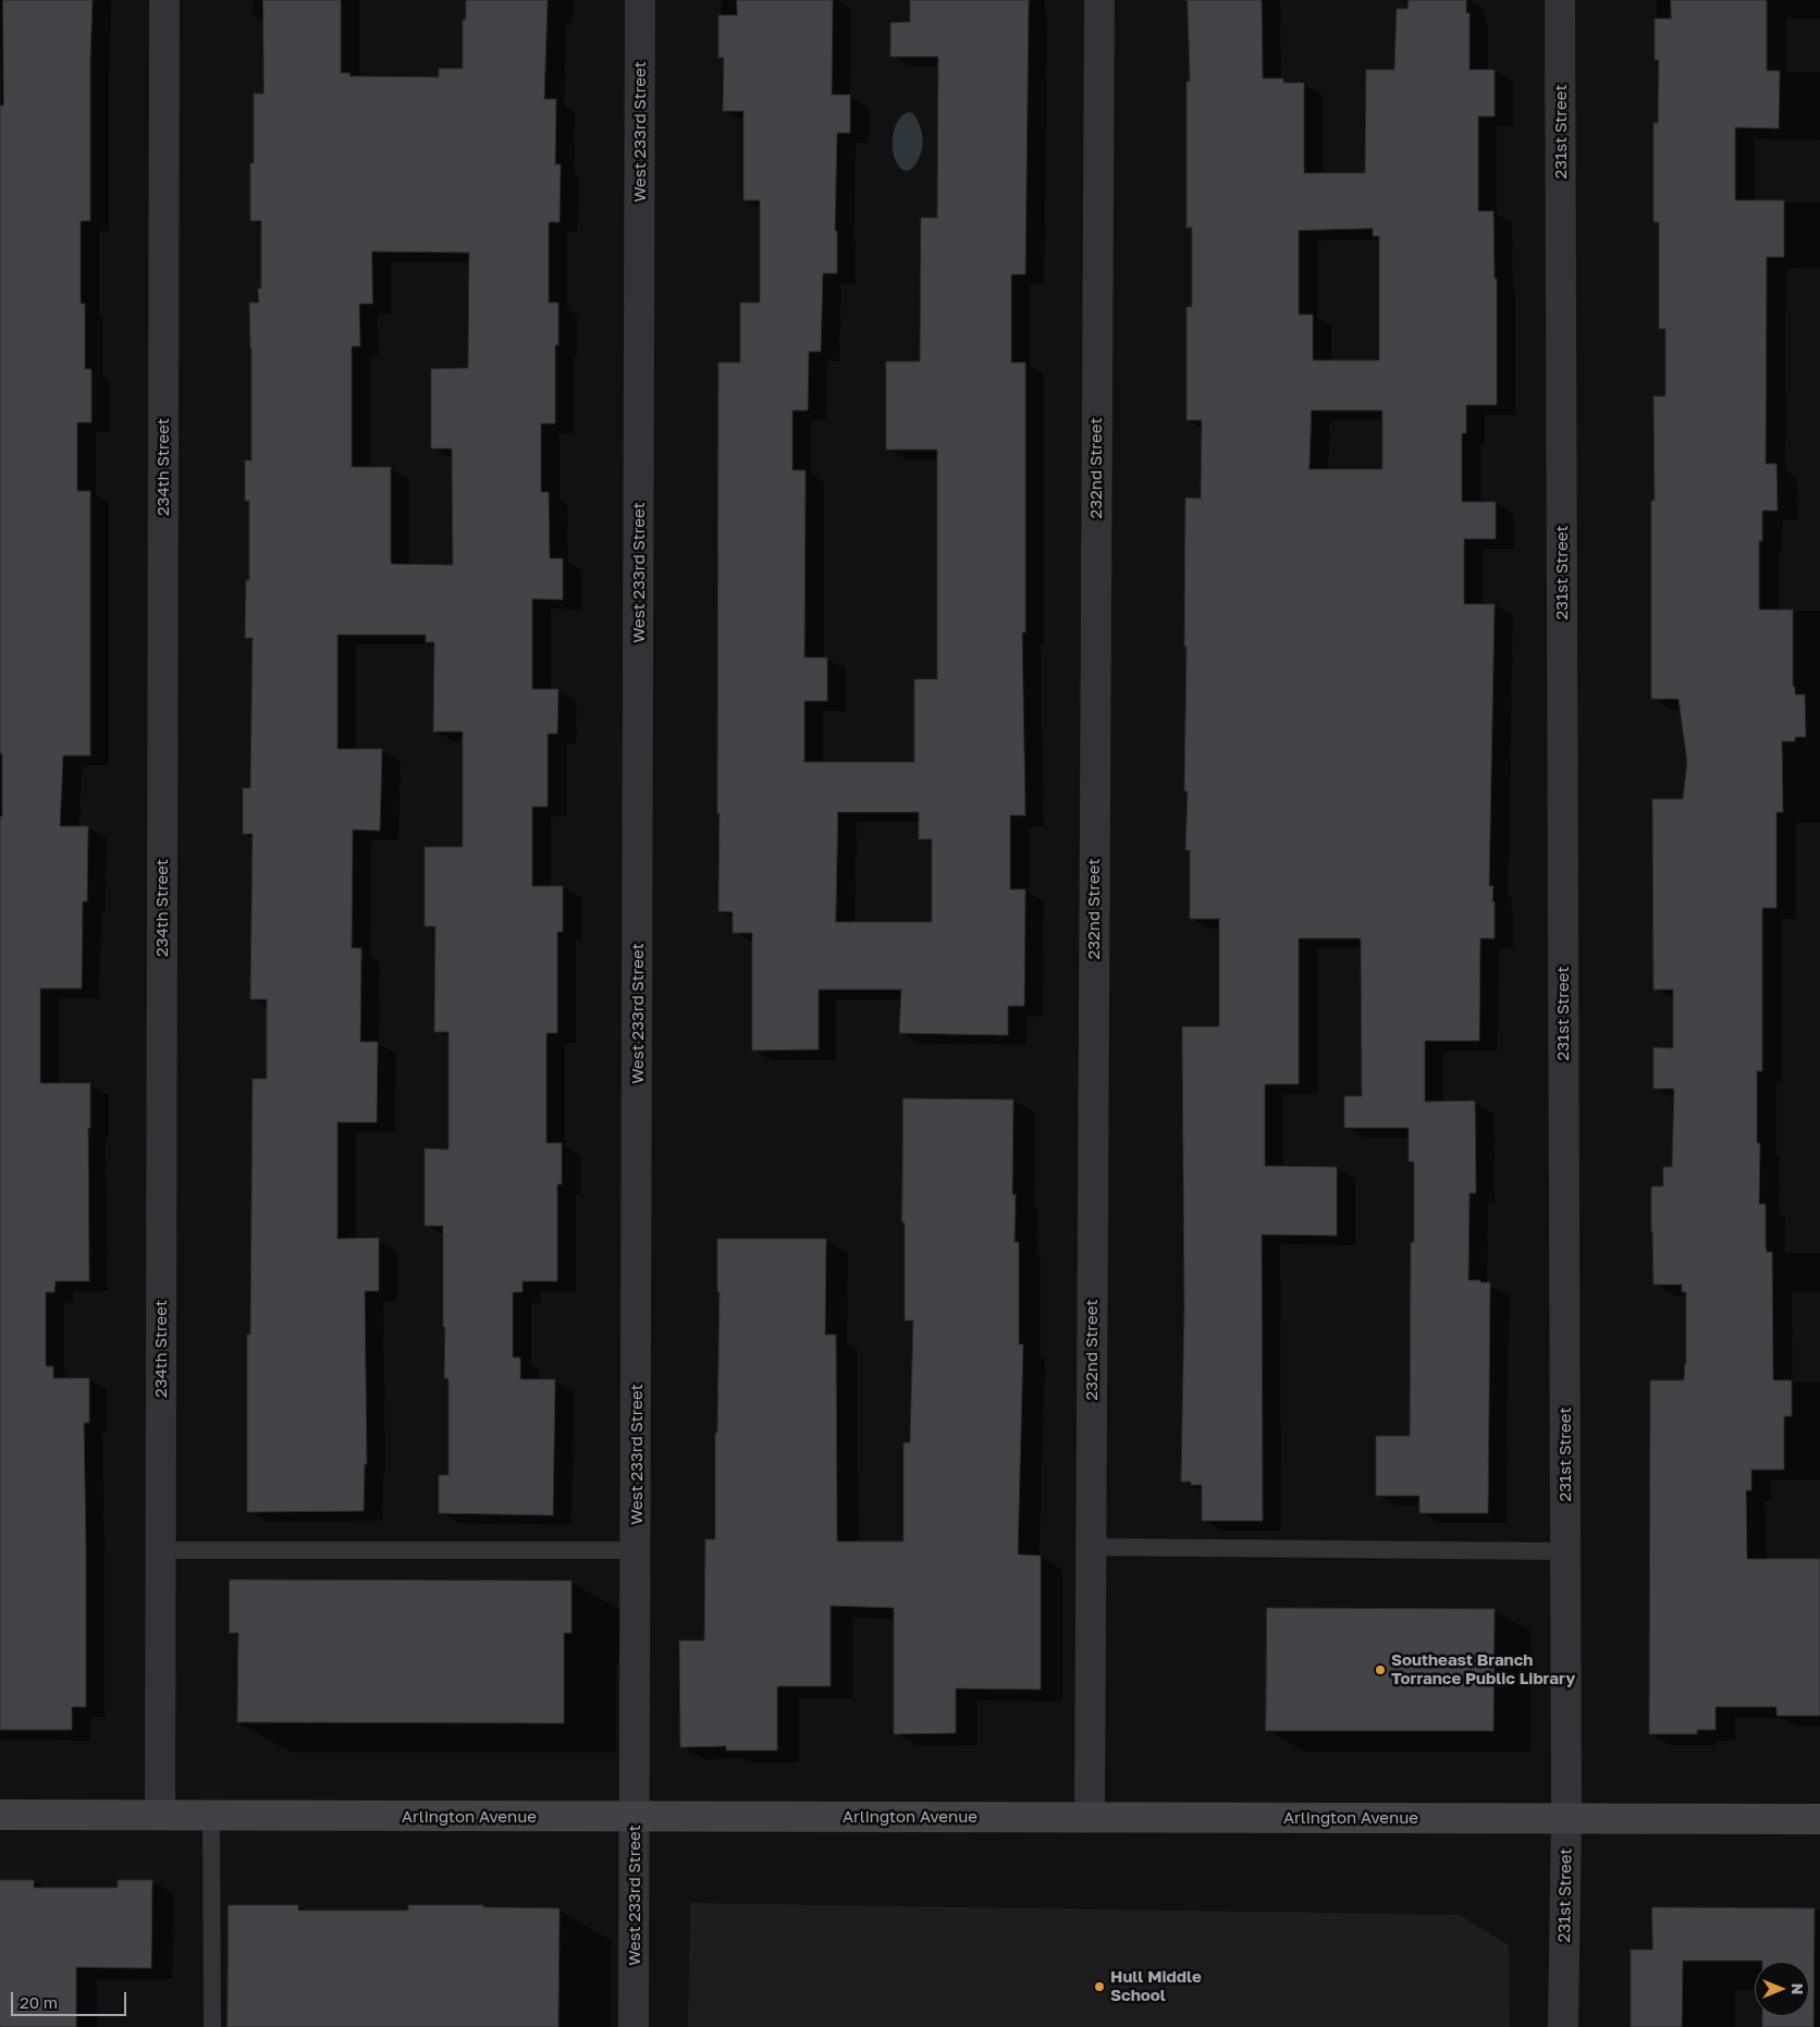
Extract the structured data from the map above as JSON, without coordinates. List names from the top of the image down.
{
  "streets": {
    "main road": ["Arlington Avenue"],
    "street": [
      "West 233rd Street",
      "231st Street",
      "234th Street",
      "232nd Street"
    ]
  },
  "crossings": [
    ["West 233rd Street", "Arlington Avenue"],
    ["231st Street", "Arlington Avenue"],
    ["234th Street", "Arlington Avenue"],
    ["232nd Street", "Arlington Avenue"]
  ],
  "places": ["Southeast Branch Torrance Public Library", "Hull Middle School"],
  "scale_bar": "20 m",
  "north": "right"
}
